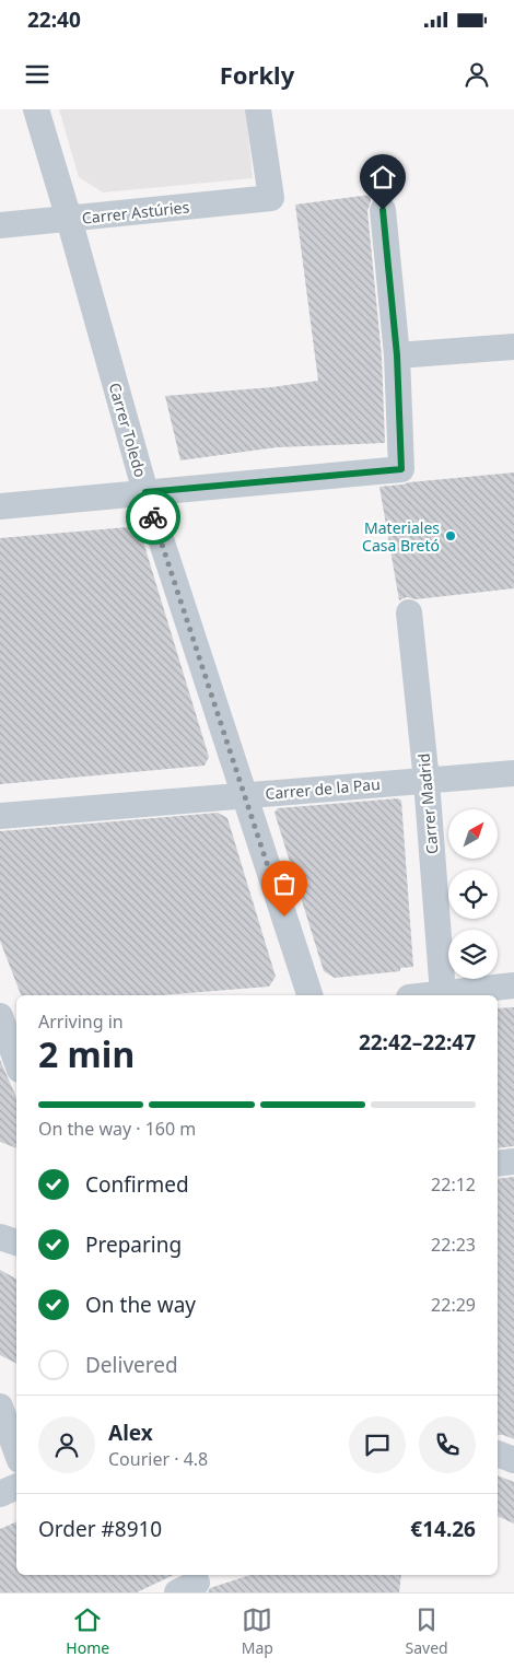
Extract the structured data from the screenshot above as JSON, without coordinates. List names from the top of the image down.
{
  "streets": {
    "street": [
      "Carrer Astúries",
      "Carrer Toledo",
      "Carrer de la Pau",
      "Carrer Madrid"
    ]
  },
  "crossings": [
    ["Carrer Astúries", "Carrer Toledo"],
    ["Carrer Toledo", "Carrer de la Pau"],
    ["Carrer de la Pau", "Carrer Madrid"]
  ],
  "places": ["Materiales Casa Bretó"],
  "north": "top right",
  "page": {
    "status": "22:40",
    "header": "Forkly",
    "heading": ["2 min", "Arriving in", "22:42–22:47"],
    "panel": [
      "Alex",
      "Courier · 4.8",
      "Order #8910",
      "€14.26"
    ],
    "bar": "On the way · 160 m",
    "list": [
      ["Confirmed", "22:12"],
      ["Preparing", "22:23"],
      ["On the way", "22:29"],
      "Delivered"
    ],
    "tabs": ["Home", "Map", "Saved"]
  }
}
